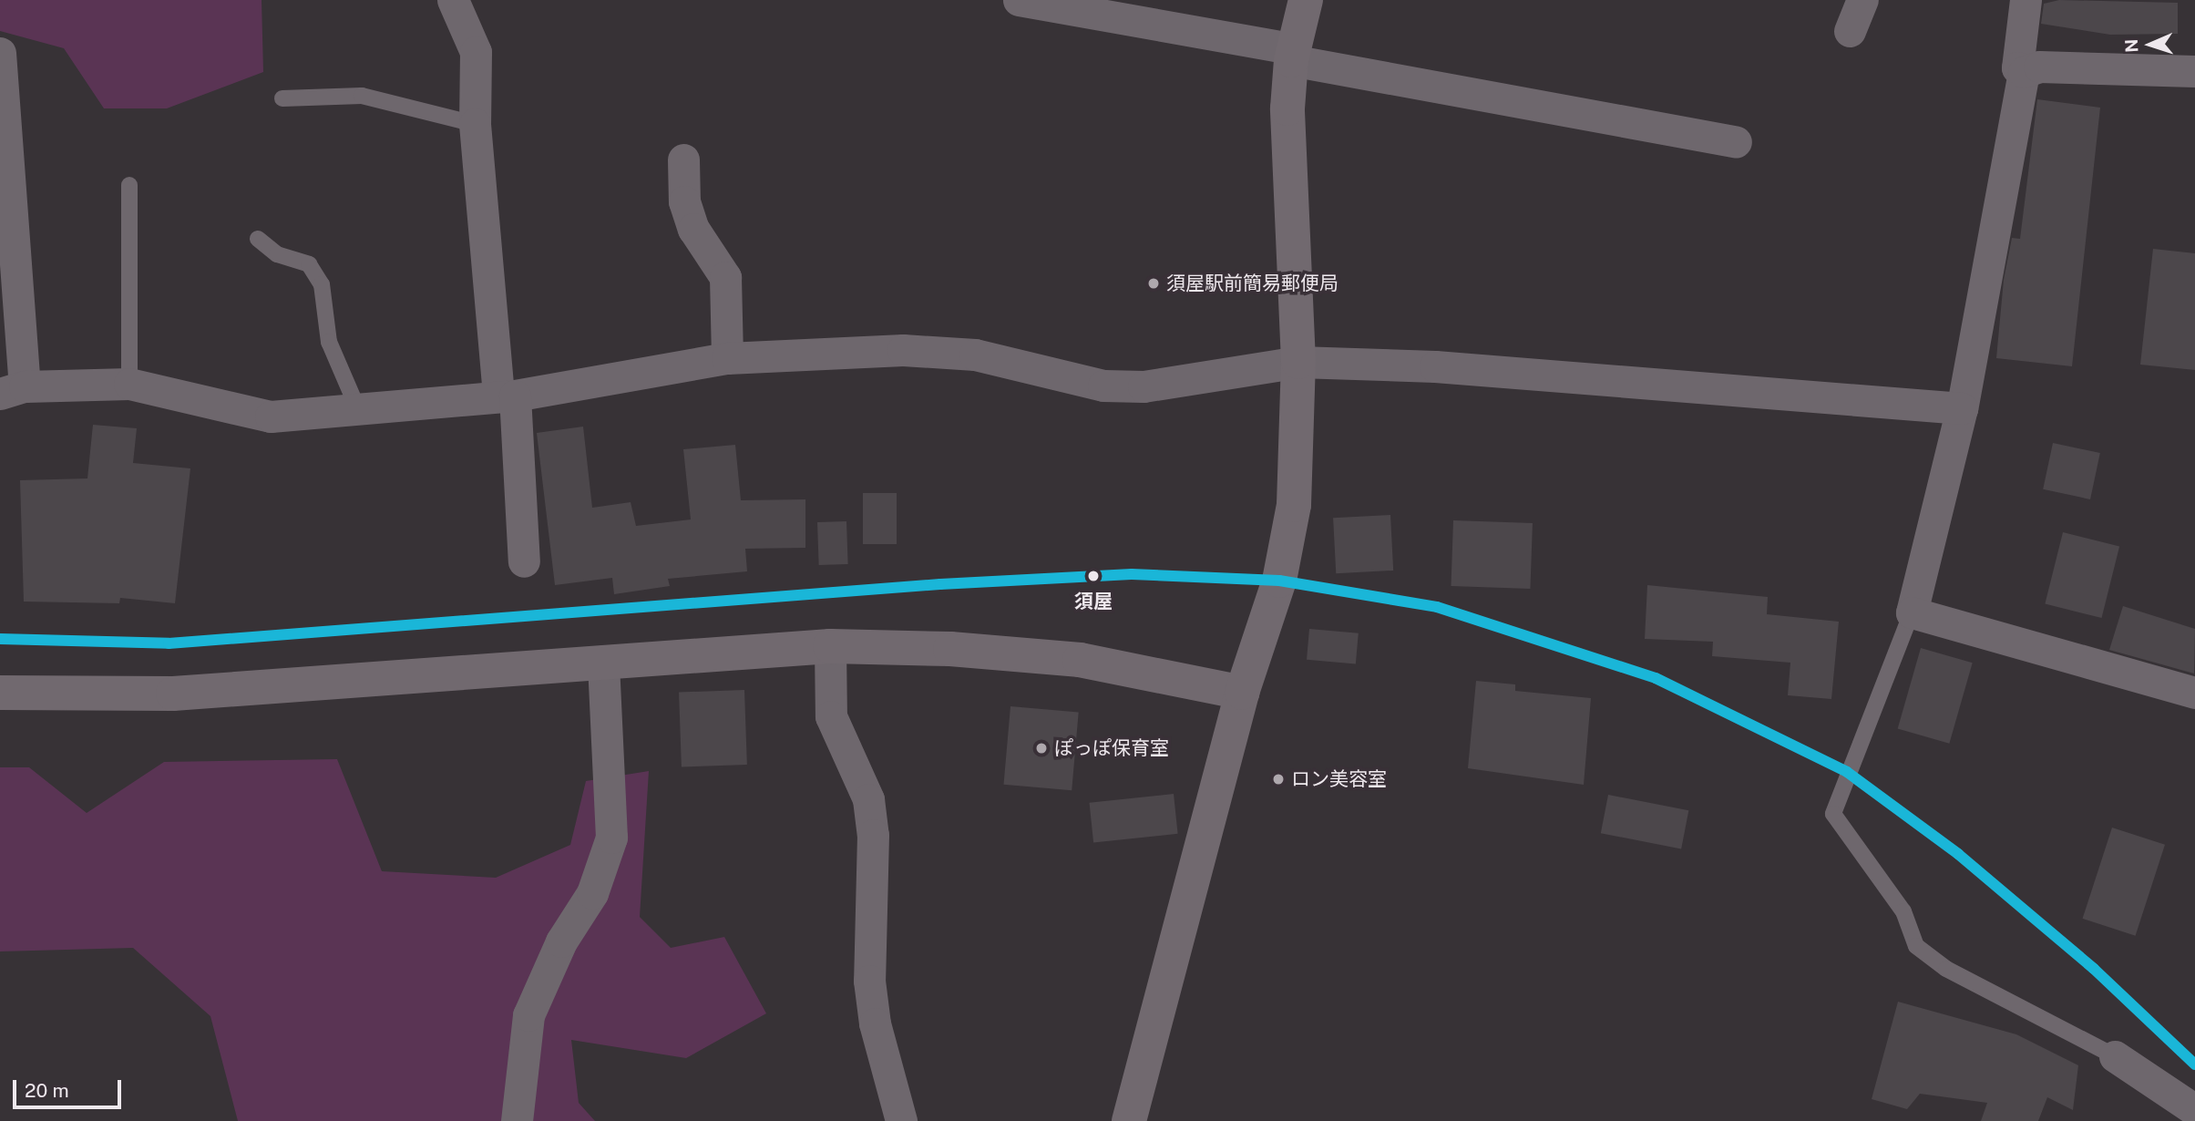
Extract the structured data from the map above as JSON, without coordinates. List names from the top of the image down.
{
  "places": [
    "須屋駅前簡易郵便局",
    "須屋",
    "ぽっぽ保育室",
    "ロン美容室"
  ],
  "scale_bar": "20 m",
  "north": "left"
}
